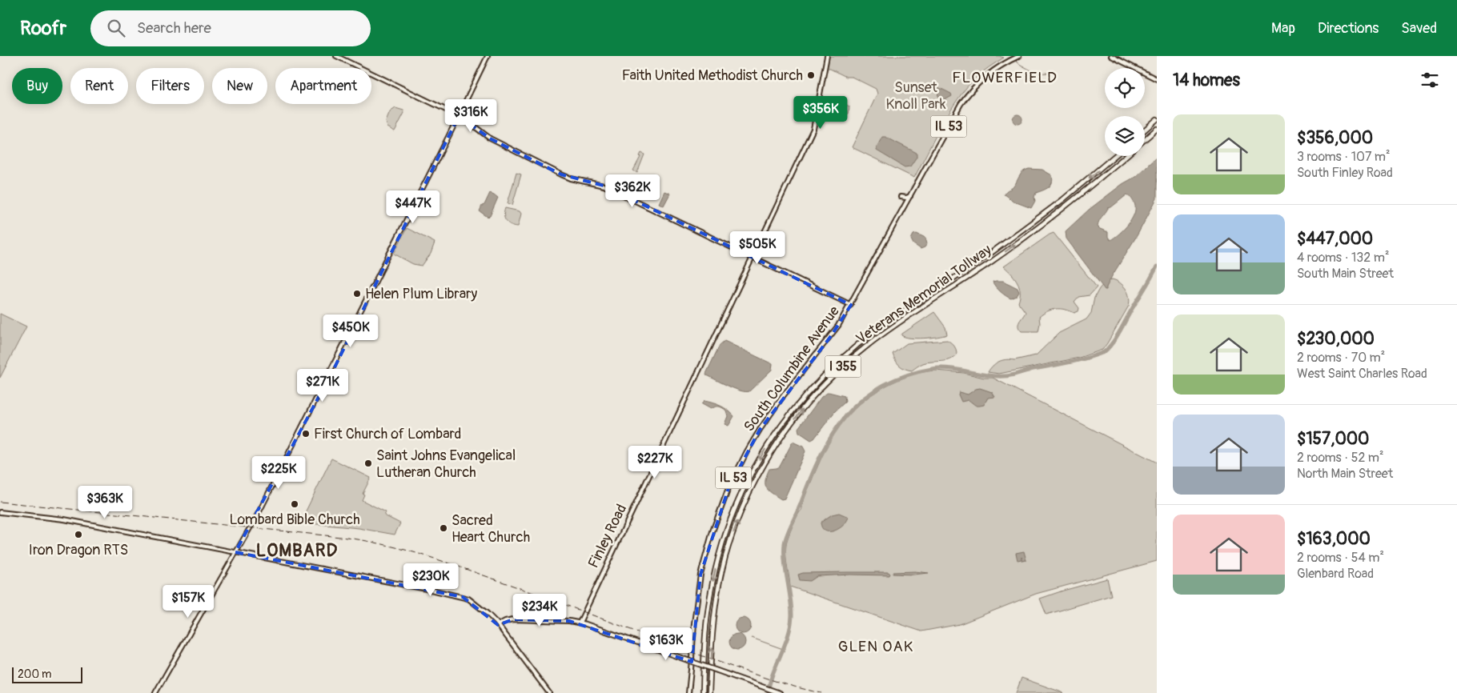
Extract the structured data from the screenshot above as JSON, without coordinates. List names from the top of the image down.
{
  "streets": {
    "highway": ["Veterans Memorial Tollway", "I 355"],
    "main road": ["IL 53", "South Columbine Avenue", "Finley Road"]
  },
  "districts": ["FLOWERFIELD", "LOMBARD", "GLEN OAK"],
  "parks": ["Sunset Knoll Park"],
  "places": [
    "Faith United Methodist Church",
    "Helen Plum Library",
    "First Church of Lombard",
    "Saint Johns Evangelical Lutheran Church",
    "Lombard Bible Church",
    "Sacred Heart Church",
    "Iron Dragon RTS"
  ],
  "scale_bar": "200 m",
  "page": {
    "header": "Roofr",
    "search": "Search here",
    "nav": ["Map", "Directions", "Saved"],
    "heading": "14 homes",
    "chip": [
      "Buy",
      "Rent",
      "Filters",
      "New",
      "Apartment"
    ],
    "price": [
      "$356K",
      "$316K",
      "$362K",
      "$447K",
      "$505K",
      "$450K",
      "$271K",
      "$227K",
      "$225K",
      "$363K",
      "$230K",
      "$157K",
      "$234K",
      "$163K"
    ],
    "list": [
      {
        "name": "$356,000",
        "note": "3 rooms · 107 m² · South Finley Road"
      },
      {
        "name": "$447,000",
        "note": "4 rooms · 132 m² · South Main Street"
      },
      {
        "name": "$230,000",
        "note": "2 rooms · 70 m² · West Saint Charles Road"
      },
      {
        "name": "$157,000",
        "note": "2 rooms · 52 m² · North Main Street"
      },
      {
        "name": "$163,000",
        "note": "2 rooms · 54 m² · Glenbard Road"
      }
    ],
    "scale": "200 m"
  }
}
